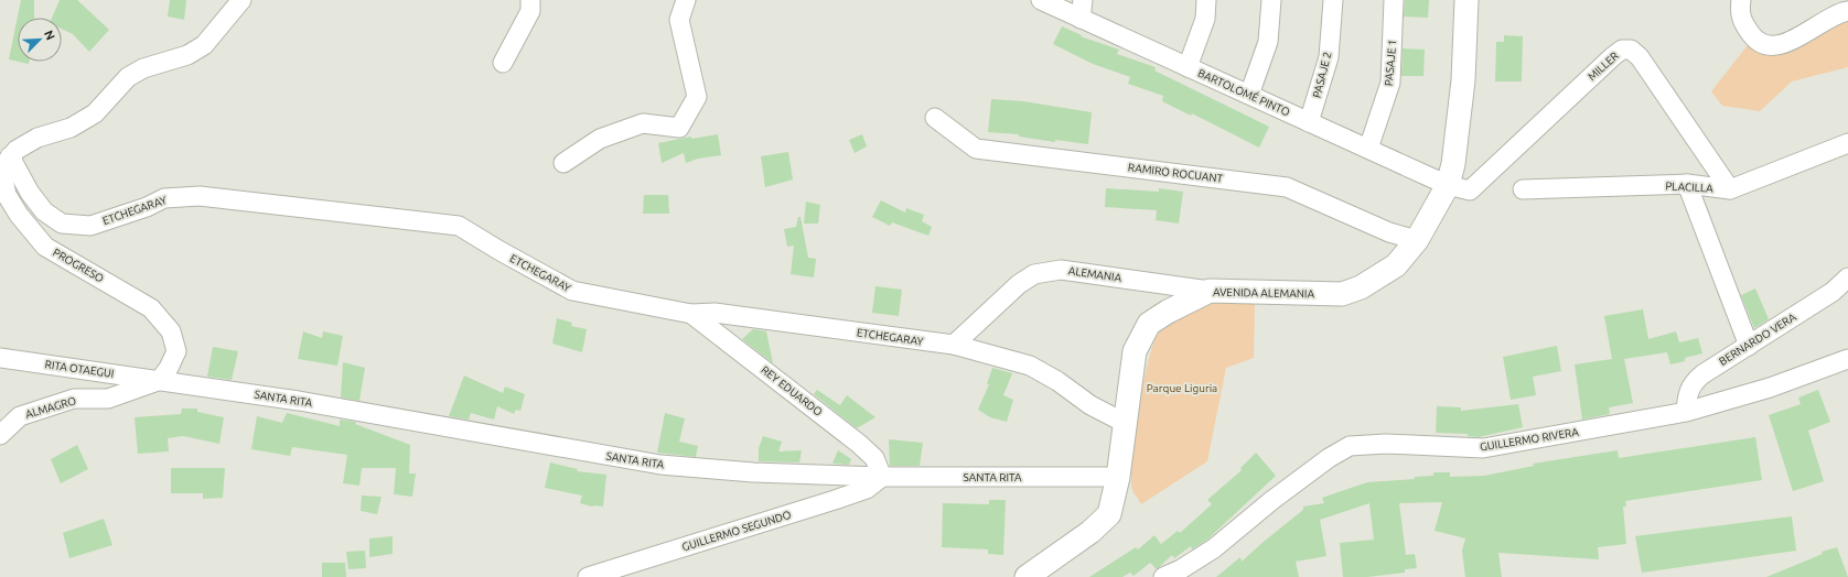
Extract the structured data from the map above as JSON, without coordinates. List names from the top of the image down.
{
  "streets": {
    "main road": ["AVENIDA ALEMANIA"],
    "street": [
      "PASAJE 1",
      "MILLER",
      "PASAJE 2",
      "BARTOLOMÉ PINTO",
      "RAMIRO ROCUANT",
      "PLACILLA",
      "ETCHEGARAY",
      "PROGRESO",
      "ALEMANIA",
      "BERNARDO VERA",
      "RITA OTAEGUI",
      "REY EDUARDO",
      "SANTA RITA",
      "ALMAGRO",
      "GUILLERMO RIVERA",
      "GUILLERMO SEGUNDO"
    ]
  },
  "crossings": [
    ["PASAJE 1", "BARTOLOMÉ PINTO"],
    ["MILLER", "BARTOLOMÉ PINTO"],
    ["MILLER", "PLACILLA"],
    ["MILLER", "AVENIDA ALEMANIA"],
    ["PASAJE 2", "BARTOLOMÉ PINTO"],
    ["BARTOLOMÉ PINTO", "AVENIDA ALEMANIA"],
    ["RAMIRO ROCUANT", "AVENIDA ALEMANIA"],
    ["ETCHEGARAY", "PROGRESO"],
    ["ETCHEGARAY", "ALEMANIA"],
    ["ETCHEGARAY", "AVENIDA ALEMANIA"],
    ["ETCHEGARAY", "REY EDUARDO"],
    ["PROGRESO", "RITA OTAEGUI"],
    ["PROGRESO", "SANTA RITA"],
    ["PROGRESO", "ALMAGRO"],
    ["ALEMANIA", "AVENIDA ALEMANIA"],
    ["AVENIDA ALEMANIA", "SANTA RITA"],
    ["BERNARDO VERA", "GUILLERMO RIVERA"],
    ["RITA OTAEGUI", "SANTA RITA"],
    ["RITA OTAEGUI", "ALMAGRO"],
    ["REY EDUARDO", "SANTA RITA"],
    ["REY EDUARDO", "GUILLERMO SEGUNDO"],
    ["SANTA RITA", "ALMAGRO"],
    ["SANTA RITA", "GUILLERMO SEGUNDO"]
  ],
  "parks": ["Parque Liguria"],
  "north": "top right"
}
